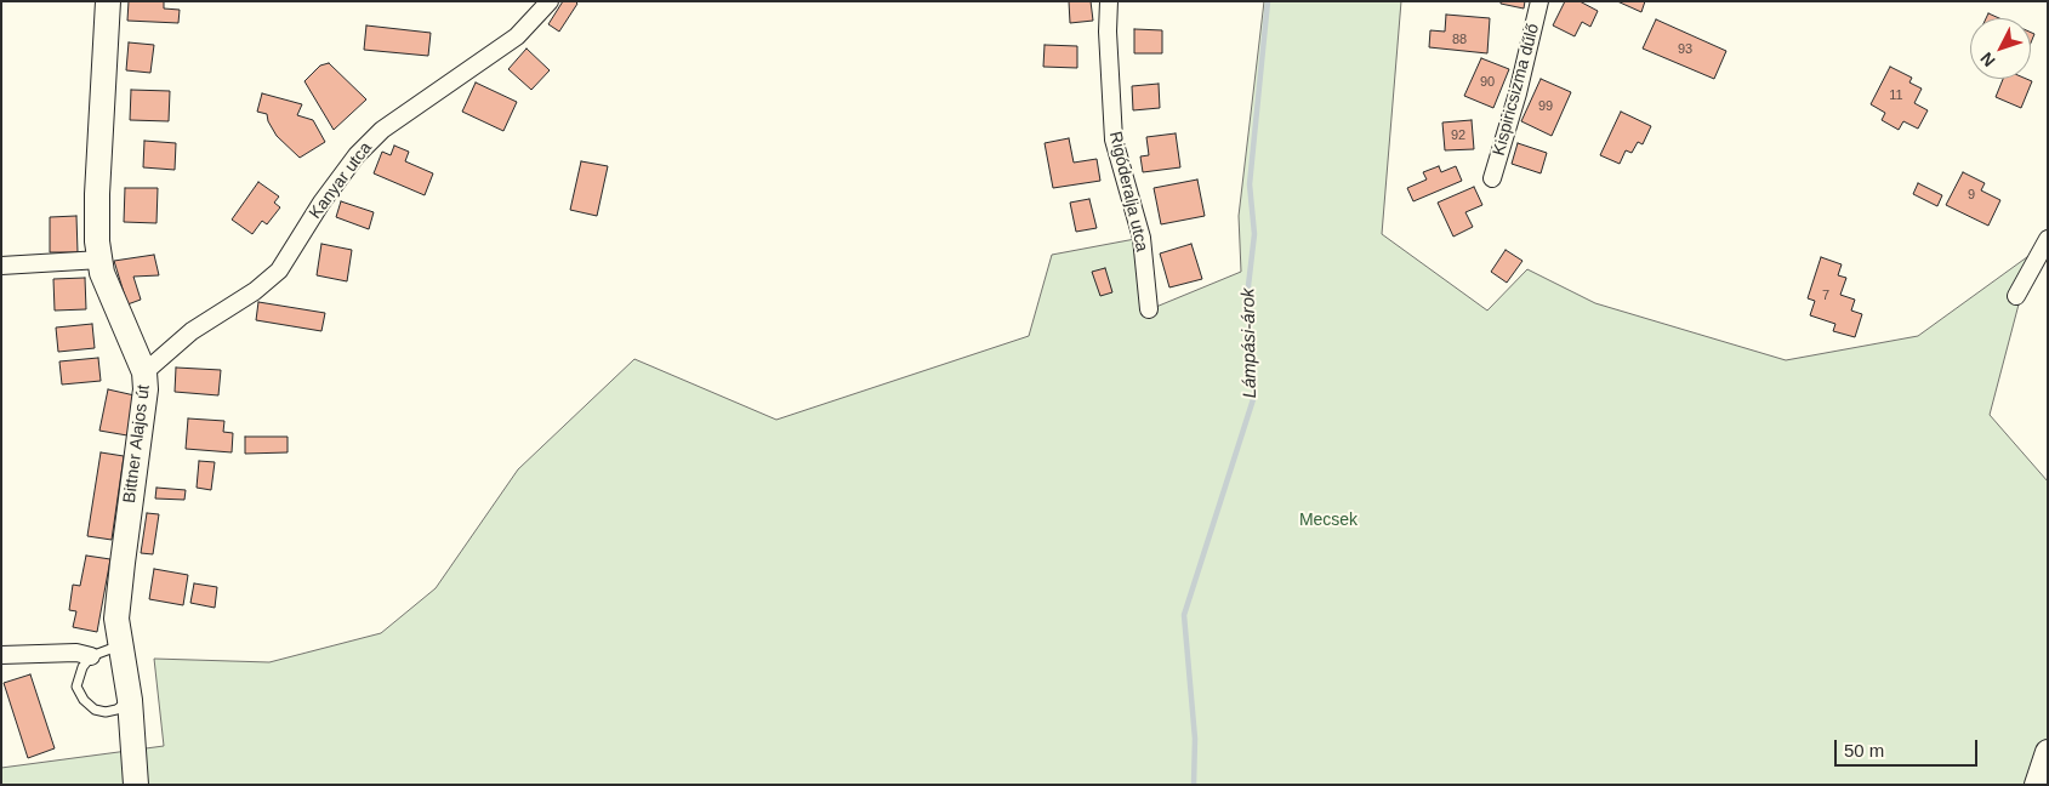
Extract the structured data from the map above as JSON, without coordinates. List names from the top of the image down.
{
  "streets": {
    "street": [
      "Kispiricsizma dűlő",
      "Kanyar utca",
      "Rigóderalja utca",
      "Bittner Alajos út"
    ]
  },
  "crossings": [
    ["Kanyar utca", "Bittner Alajos út"]
  ],
  "water": ["Lámpási-árok"],
  "parks": ["Mecsek"],
  "house_numbers": [
    "88",
    "93",
    "90",
    "11",
    "99",
    "92",
    "9",
    "7"
  ],
  "scale_bar": "50 m",
  "north": "bottom left"
}
